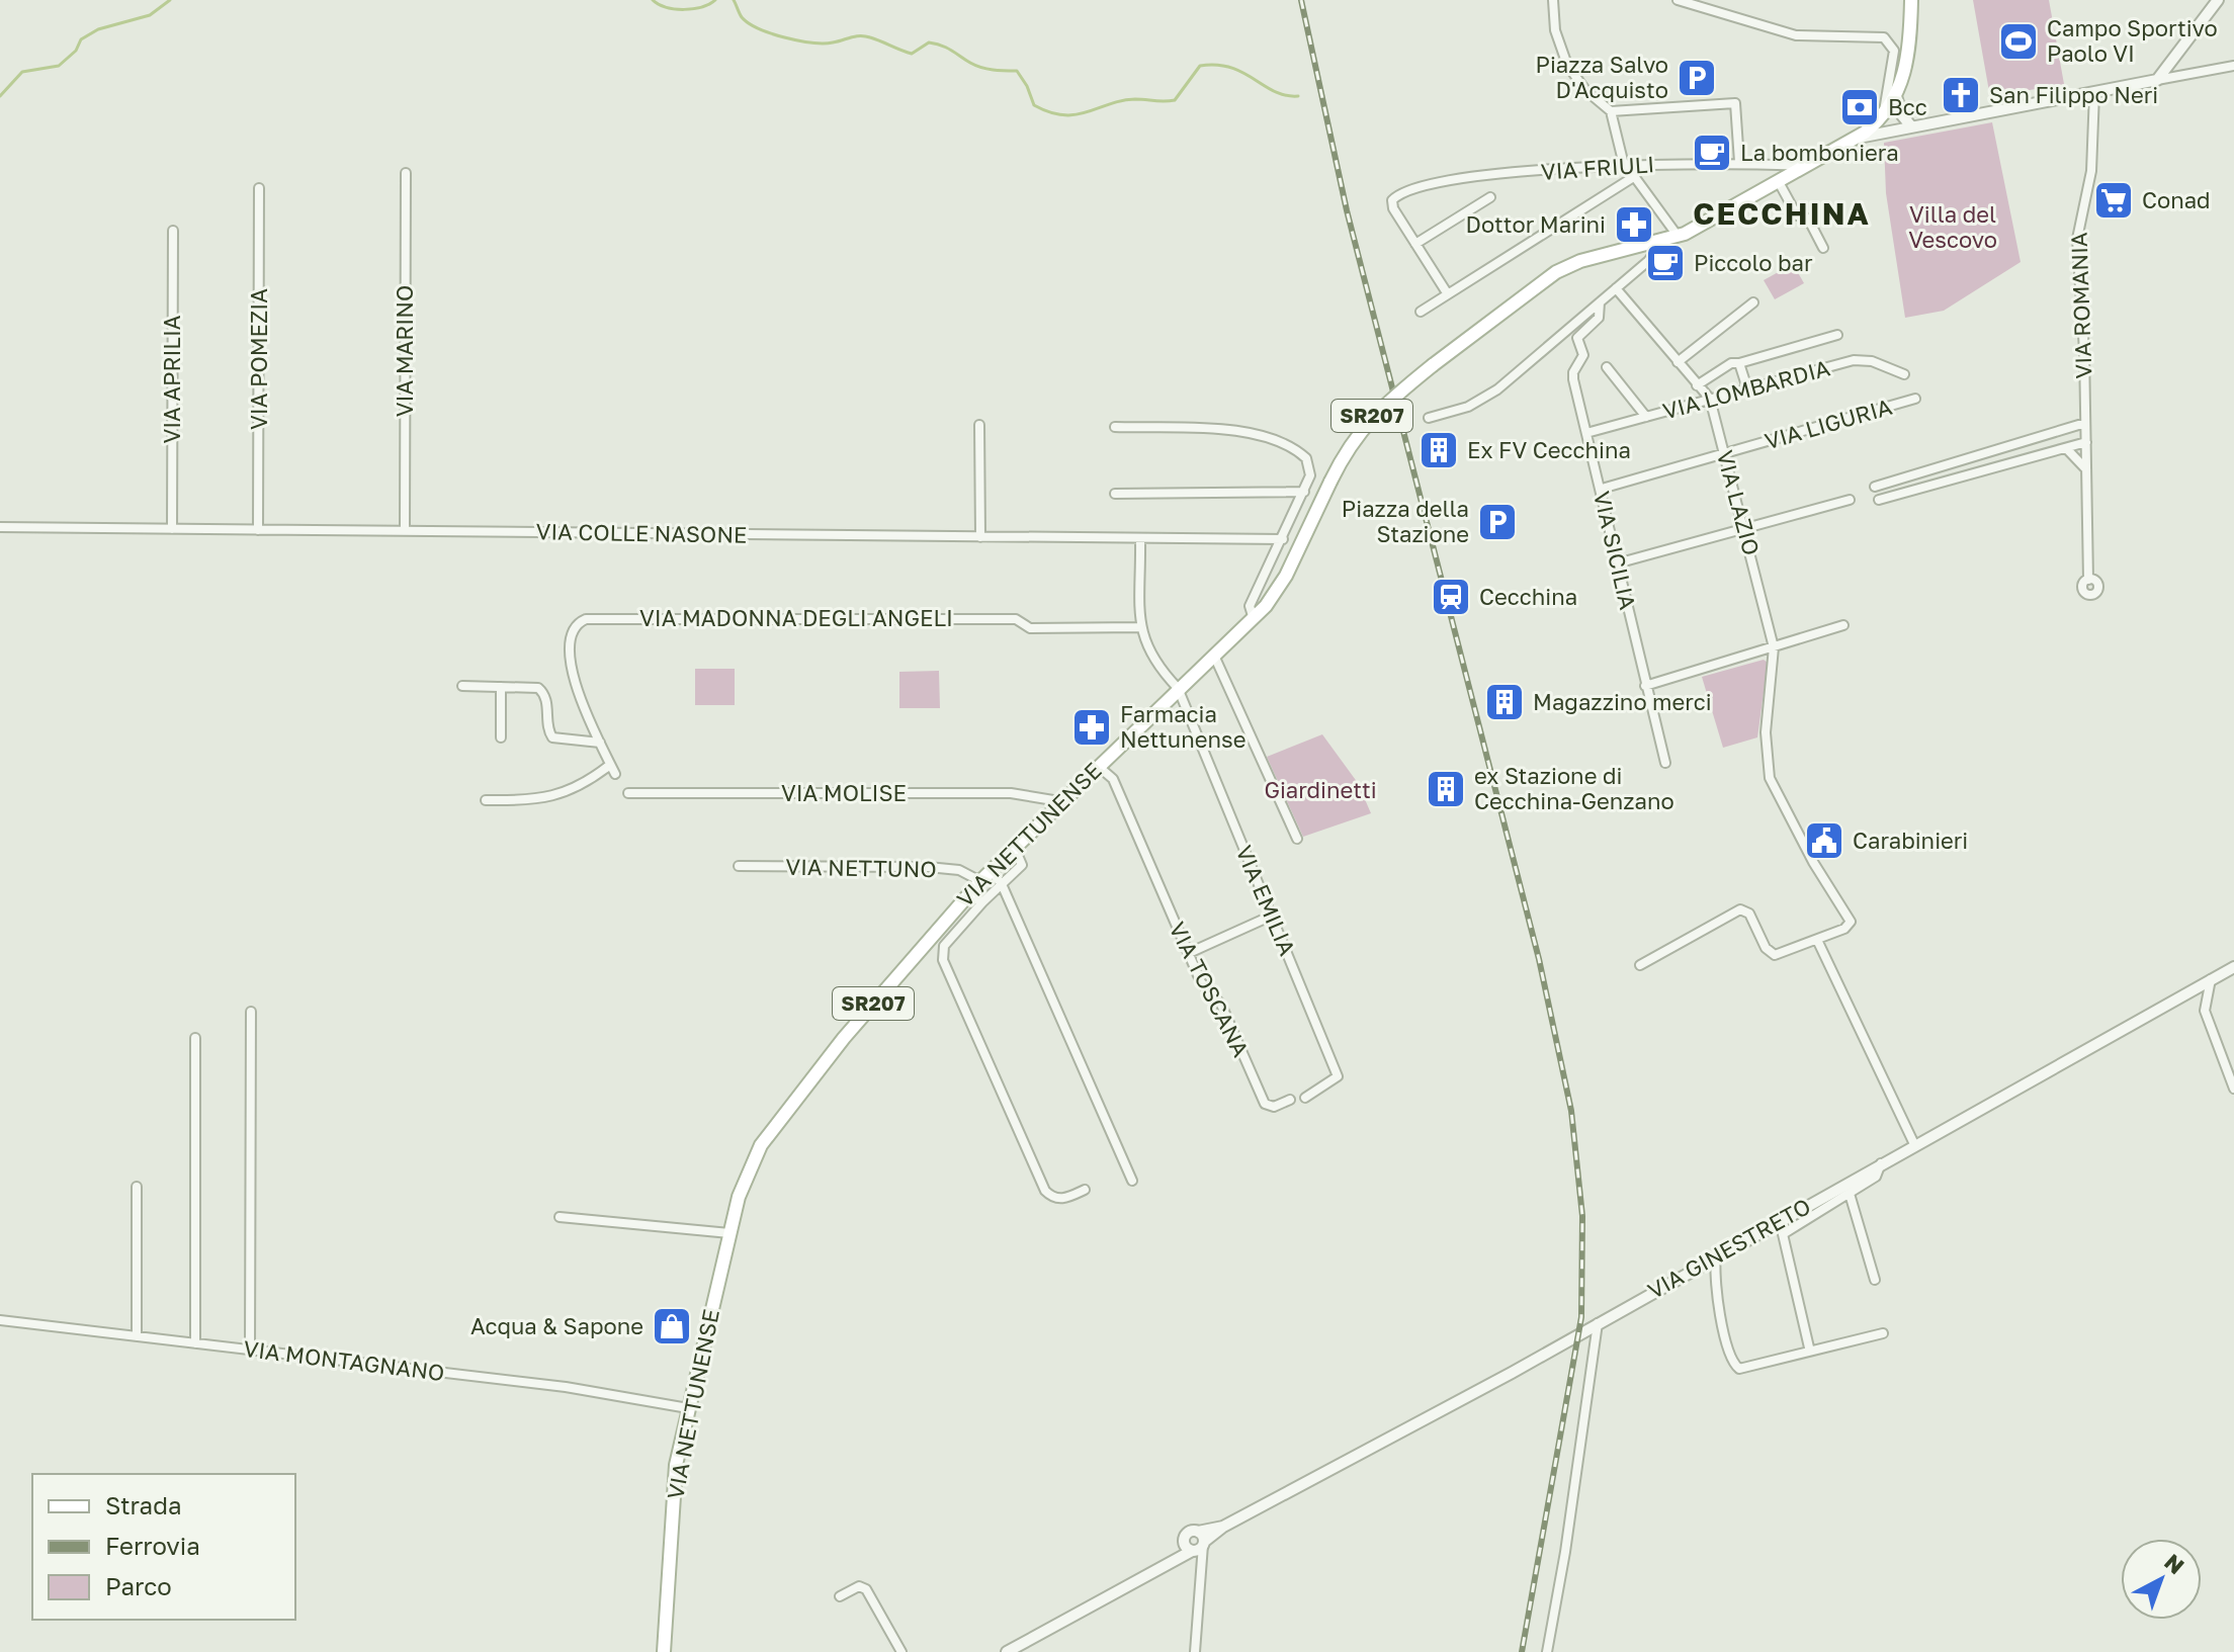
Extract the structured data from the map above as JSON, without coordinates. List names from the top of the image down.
{
  "streets": {
    "main road": ["SR207", "VIA NETTUNENSE"],
    "street": [
      "VIA FRIULI",
      "VIA ROMANIA",
      "VIA MARINO",
      "VIA POMEZIA",
      "VIA APRILIA",
      "VIA LOMBARDIA",
      "VIA LIGURIA",
      "VIA LAZIO",
      "VIA COLLE NASONE",
      "VIA SICILIA",
      "VIA MADONNA DEGLI ANGELI",
      "VIA MOLISE",
      "VIA NETTUNO",
      "VIA EMILIA",
      "VIA TOSCANA",
      "VIA GINESTRETO",
      "VIA MONTAGNANO"
    ]
  },
  "crossings": [
    ["VIA FRIULI", "VIA NETTUNENSE"],
    ["VIA MARINO", "VIA COLLE NASONE"],
    ["VIA POMEZIA", "VIA COLLE NASONE"],
    ["VIA APRILIA", "VIA COLLE NASONE"],
    ["VIA LOMBARDIA", "VIA LAZIO"],
    ["VIA LOMBARDIA", "VIA SICILIA"],
    ["VIA LIGURIA", "VIA LAZIO"],
    ["VIA LIGURIA", "VIA SICILIA"],
    ["VIA MOLISE", "VIA NETTUNENSE"],
    ["VIA NETTUNENSE", "VIA NETTUNO"],
    ["VIA NETTUNENSE", "VIA EMILIA"],
    ["VIA NETTUNENSE", "VIA TOSCANA"],
    ["VIA NETTUNENSE", "VIA MONTAGNANO"]
  ],
  "districts": ["CECCHINA"],
  "parks": ["Villa del Vescovo", "Giardinetti"],
  "places": {
    "sports": ["Campo Sportivo Paolo VI"],
    "parking": ["Piazza Salvo D'Acquisto", "Piazza della Stazione"],
    "church": ["San Filippo Neri"],
    "bank": ["Bcc"],
    "cafe": ["La bomboniera", "Piccolo bar"],
    "supermarket": ["Conad"],
    "pharmacy": ["Dottor Marini", "Farmacia Nettunense"],
    "building": ["Ex FV Cecchina", "Magazzino merci", "ex Stazione di Cecchina-Genzano"],
    "station": ["Cecchina"],
    "public building": ["Carabinieri"],
    "shop": ["Acqua & Sapone"]
  },
  "legend": ["Strada", "Ferrovia", "Parco"],
  "north": "top right"
}
